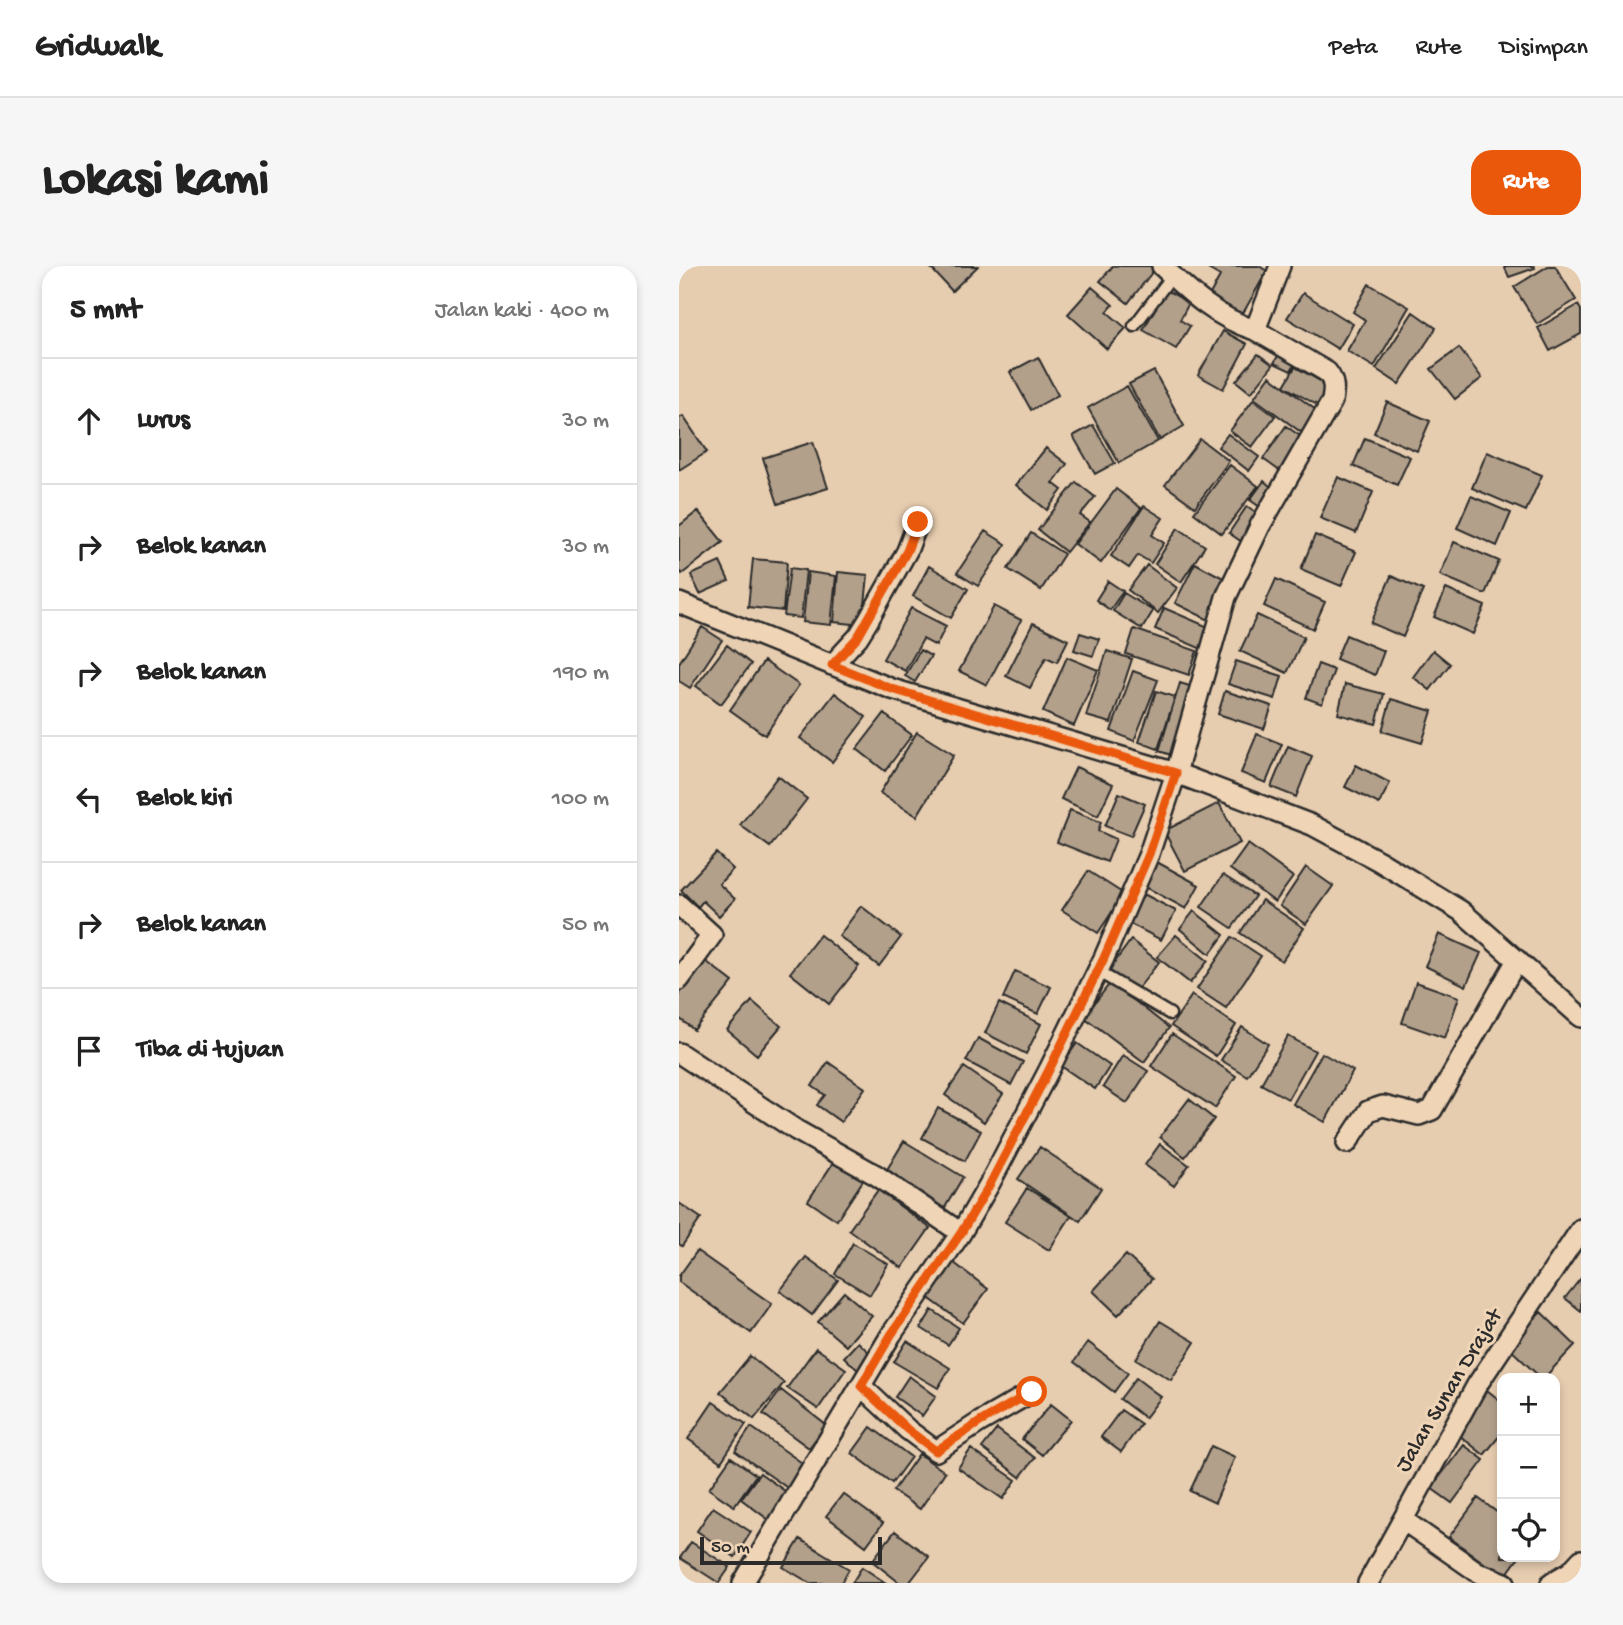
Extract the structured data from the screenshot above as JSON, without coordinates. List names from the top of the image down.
{
  "streets": {
    "street": ["Jalan Sunan Drajat"]
  },
  "scale_bar": "50 m",
  "page": {
    "header": "Gridwalk",
    "nav": ["Peta", "Rute", "Disimpan"],
    "buttons": "Rute",
    "title": "Lokasi kami",
    "heading": ["5 mnt", "Jalan kaki · 400 m"],
    "list": [
      ["Lurus", "30 m"],
      ["Belok kanan", "30 m"],
      ["Belok kanan", "190 m"],
      ["Belok kiri", "100 m"],
      ["Belok kanan", "50 m"],
      "Tiba di tujuan"
    ],
    "map_buttons": ["+", "−"],
    "scale": "50 m"
  }
}
